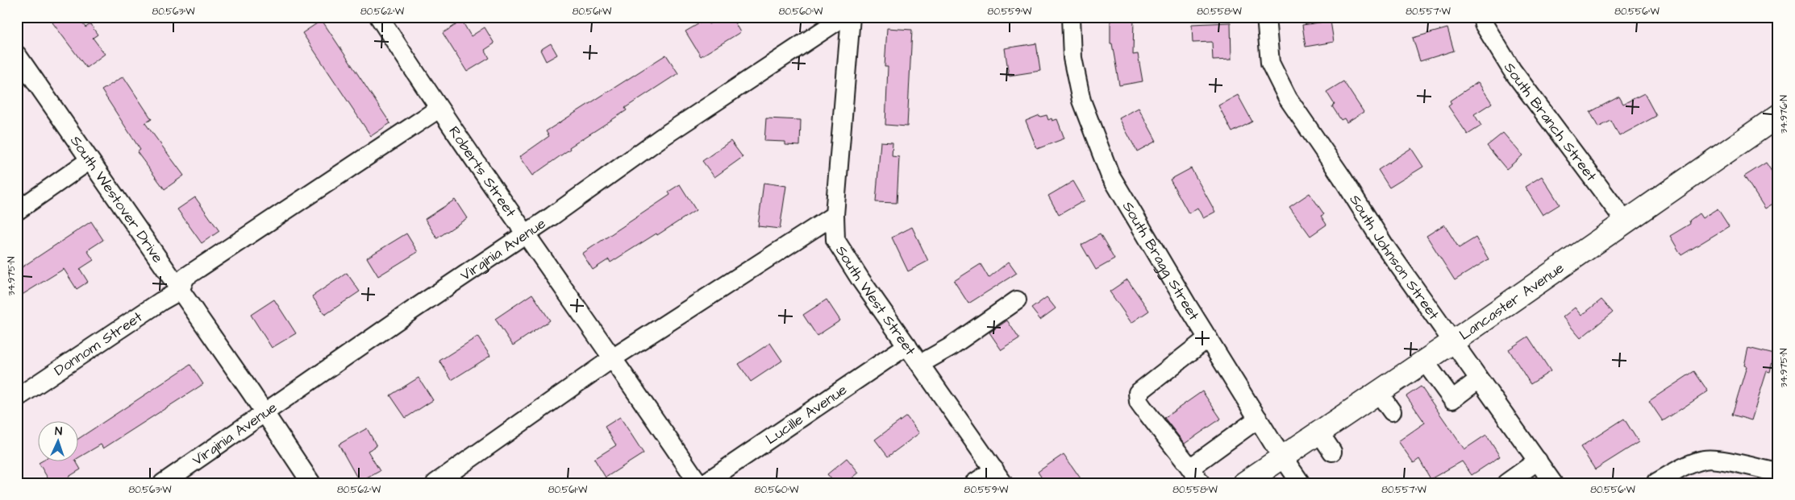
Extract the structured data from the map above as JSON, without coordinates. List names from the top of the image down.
{
  "streets": {
    "main road": ["Lancaster Avenue"],
    "street": [
      "South Branch Street",
      "Roberts Street",
      "South Westover Drive",
      "Virginia Avenue",
      "South Johnson Street",
      "South Bragg Street",
      "South West Street",
      "Donnom Street",
      "Lucille Avenue"
    ]
  },
  "crossings": [
    ["South Branch Street", "Lancaster Avenue"],
    ["Roberts Street", "Virginia Avenue"],
    ["South Westover Drive", "Virginia Avenue"],
    ["South Westover Drive", "Donnom Street"],
    ["South Johnson Street", "Lancaster Avenue"],
    ["South Bragg Street", "Lancaster Avenue"],
    ["South West Street", "Lucille Avenue"]
  ],
  "north": "top",
  "coordinates": [
    "80.563°W",
    "80.562°W",
    "80.561°W",
    "80.560°W",
    "80.559°W",
    "80.558°W",
    "80.557°W",
    "80.556°W",
    "34.976°N",
    "34.975°N"
  ]
}
